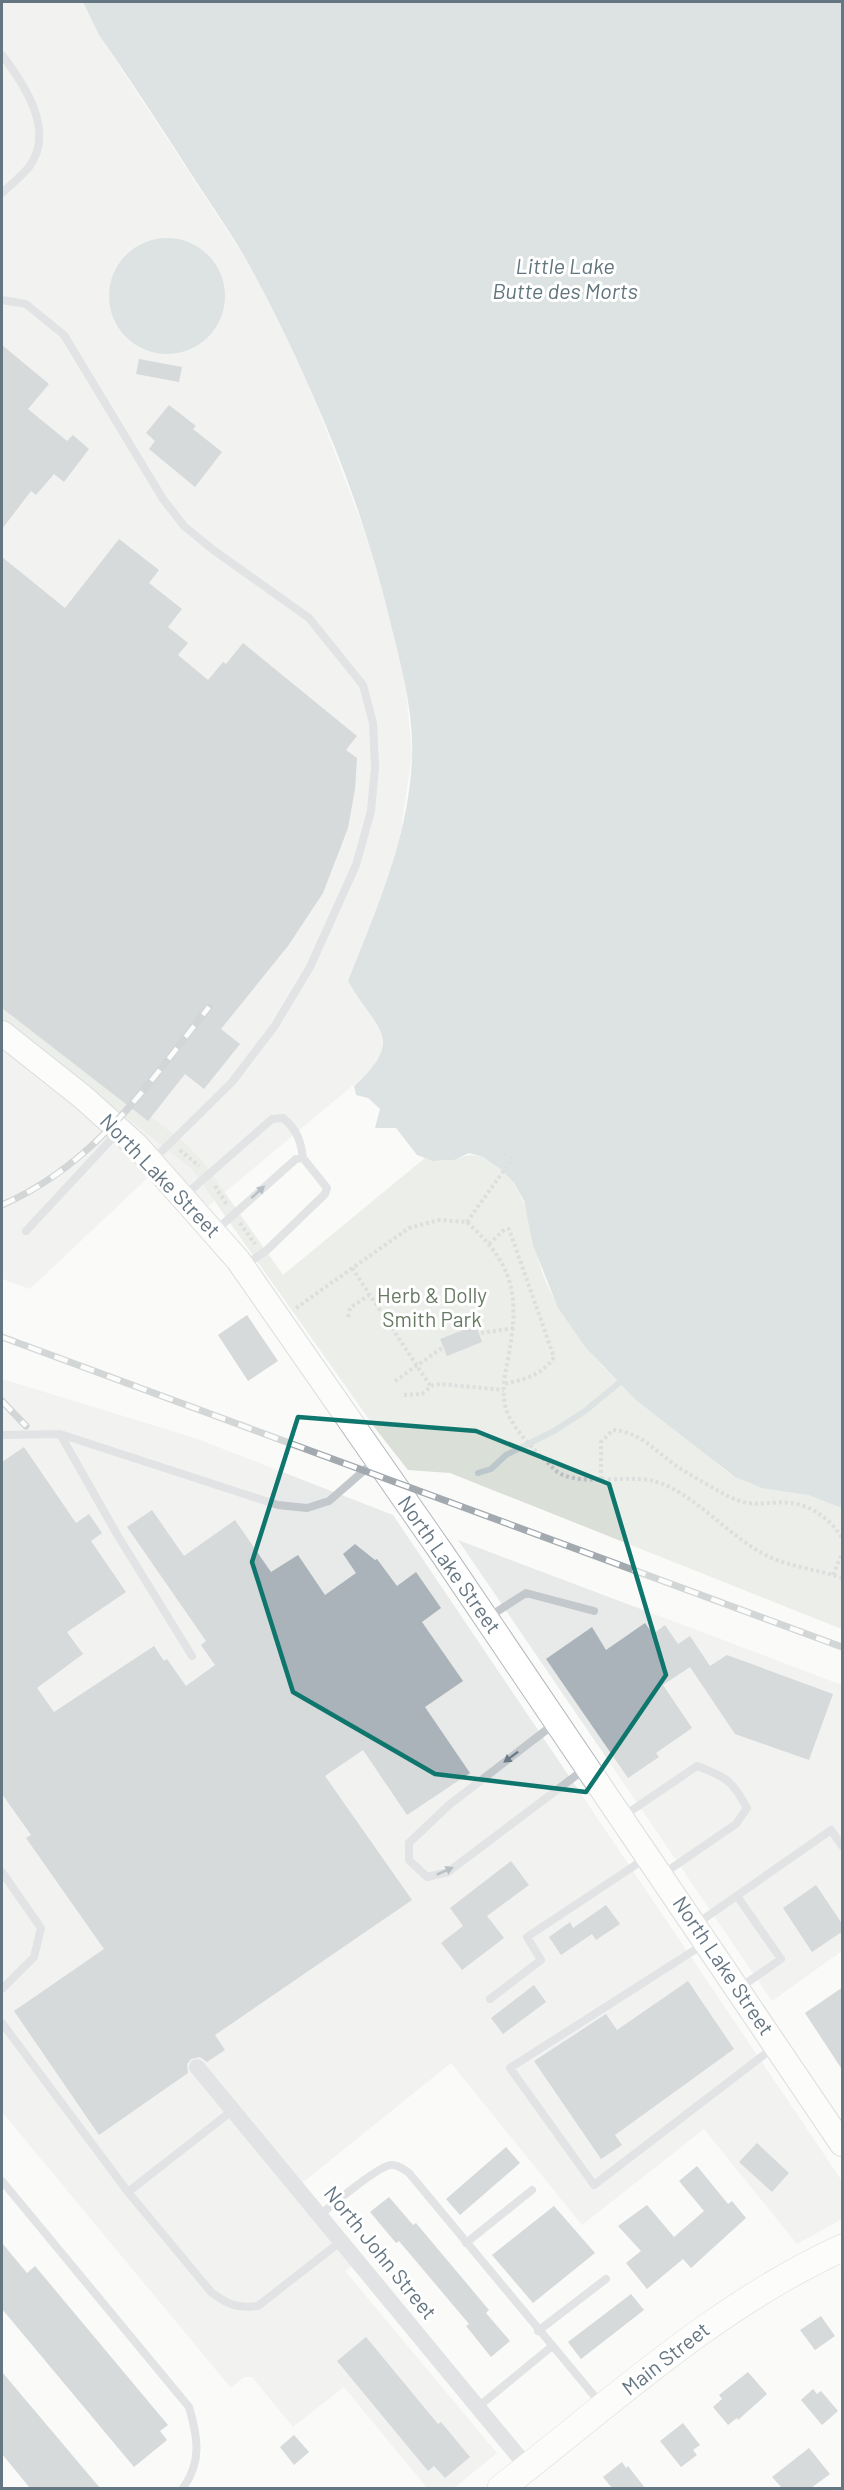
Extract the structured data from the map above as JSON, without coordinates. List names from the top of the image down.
{
  "streets": {
    "main road": ["North Lake Street", "Main Street"],
    "street": ["North John Street"]
  },
  "crossings": [
    ["North John Street", "Main Street"]
  ],
  "water": ["Little Lake Butte des Morts"],
  "parks": ["Herb & Dolly Smith Park"]
}
